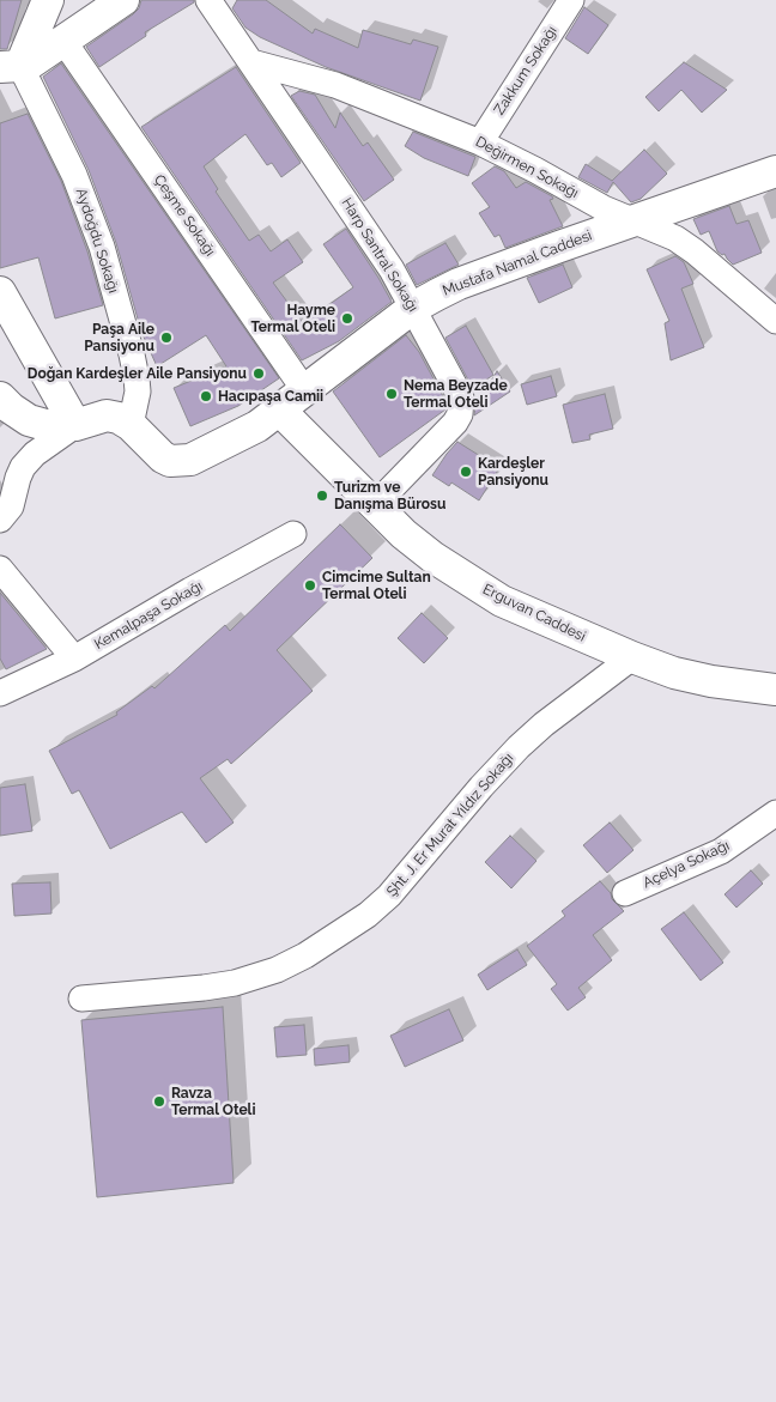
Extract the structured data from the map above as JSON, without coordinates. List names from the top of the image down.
{
  "streets": {
    "street": [
      "Zakkum Sokağı",
      "Değirmen Sokağı",
      "Çeşme Sokağı",
      "Aydoğdu Sokağı",
      "Harp Santral Sokağı",
      "Mustafa Namal Caddesi",
      "Erguvan Caddesi",
      "Kemalpaşa Sokağı",
      "Şht. J. Er Murat Yıldız Sokağı",
      "Açelya Sokağı"
    ]
  },
  "crossings": [
    ["Zakkum Sokağı", "Değirmen Sokağı"],
    ["Değirmen Sokağı", "Harp Santral Sokağı"],
    ["Değirmen Sokağı", "Mustafa Namal Caddesi"],
    ["Çeşme Sokağı", "Mustafa Namal Caddesi"],
    ["Aydoğdu Sokağı", "Mustafa Namal Caddesi"],
    ["Harp Santral Sokağı", "Mustafa Namal Caddesi"],
    ["Harp Santral Sokağı", "Erguvan Caddesi"],
    ["Mustafa Namal Caddesi", "Erguvan Caddesi"],
    ["Erguvan Caddesi", "Şht. J. Er Murat Yıldız Sokağı"]
  ],
  "places": [
    "Hayme Termal Oteli",
    "Paşa Aile Pansiyonu",
    "Doğan Kardeşler Aile Pansiyonu",
    "Nema Beyzade Termal Oteli",
    "Hacıpaşa Camii",
    "Kardeşler Pansiyonu",
    "Turizm ve Danışma Bürosu",
    "Cimcime Sultan Termal Oteli",
    "Ravza Termal Oteli"
  ]
}
